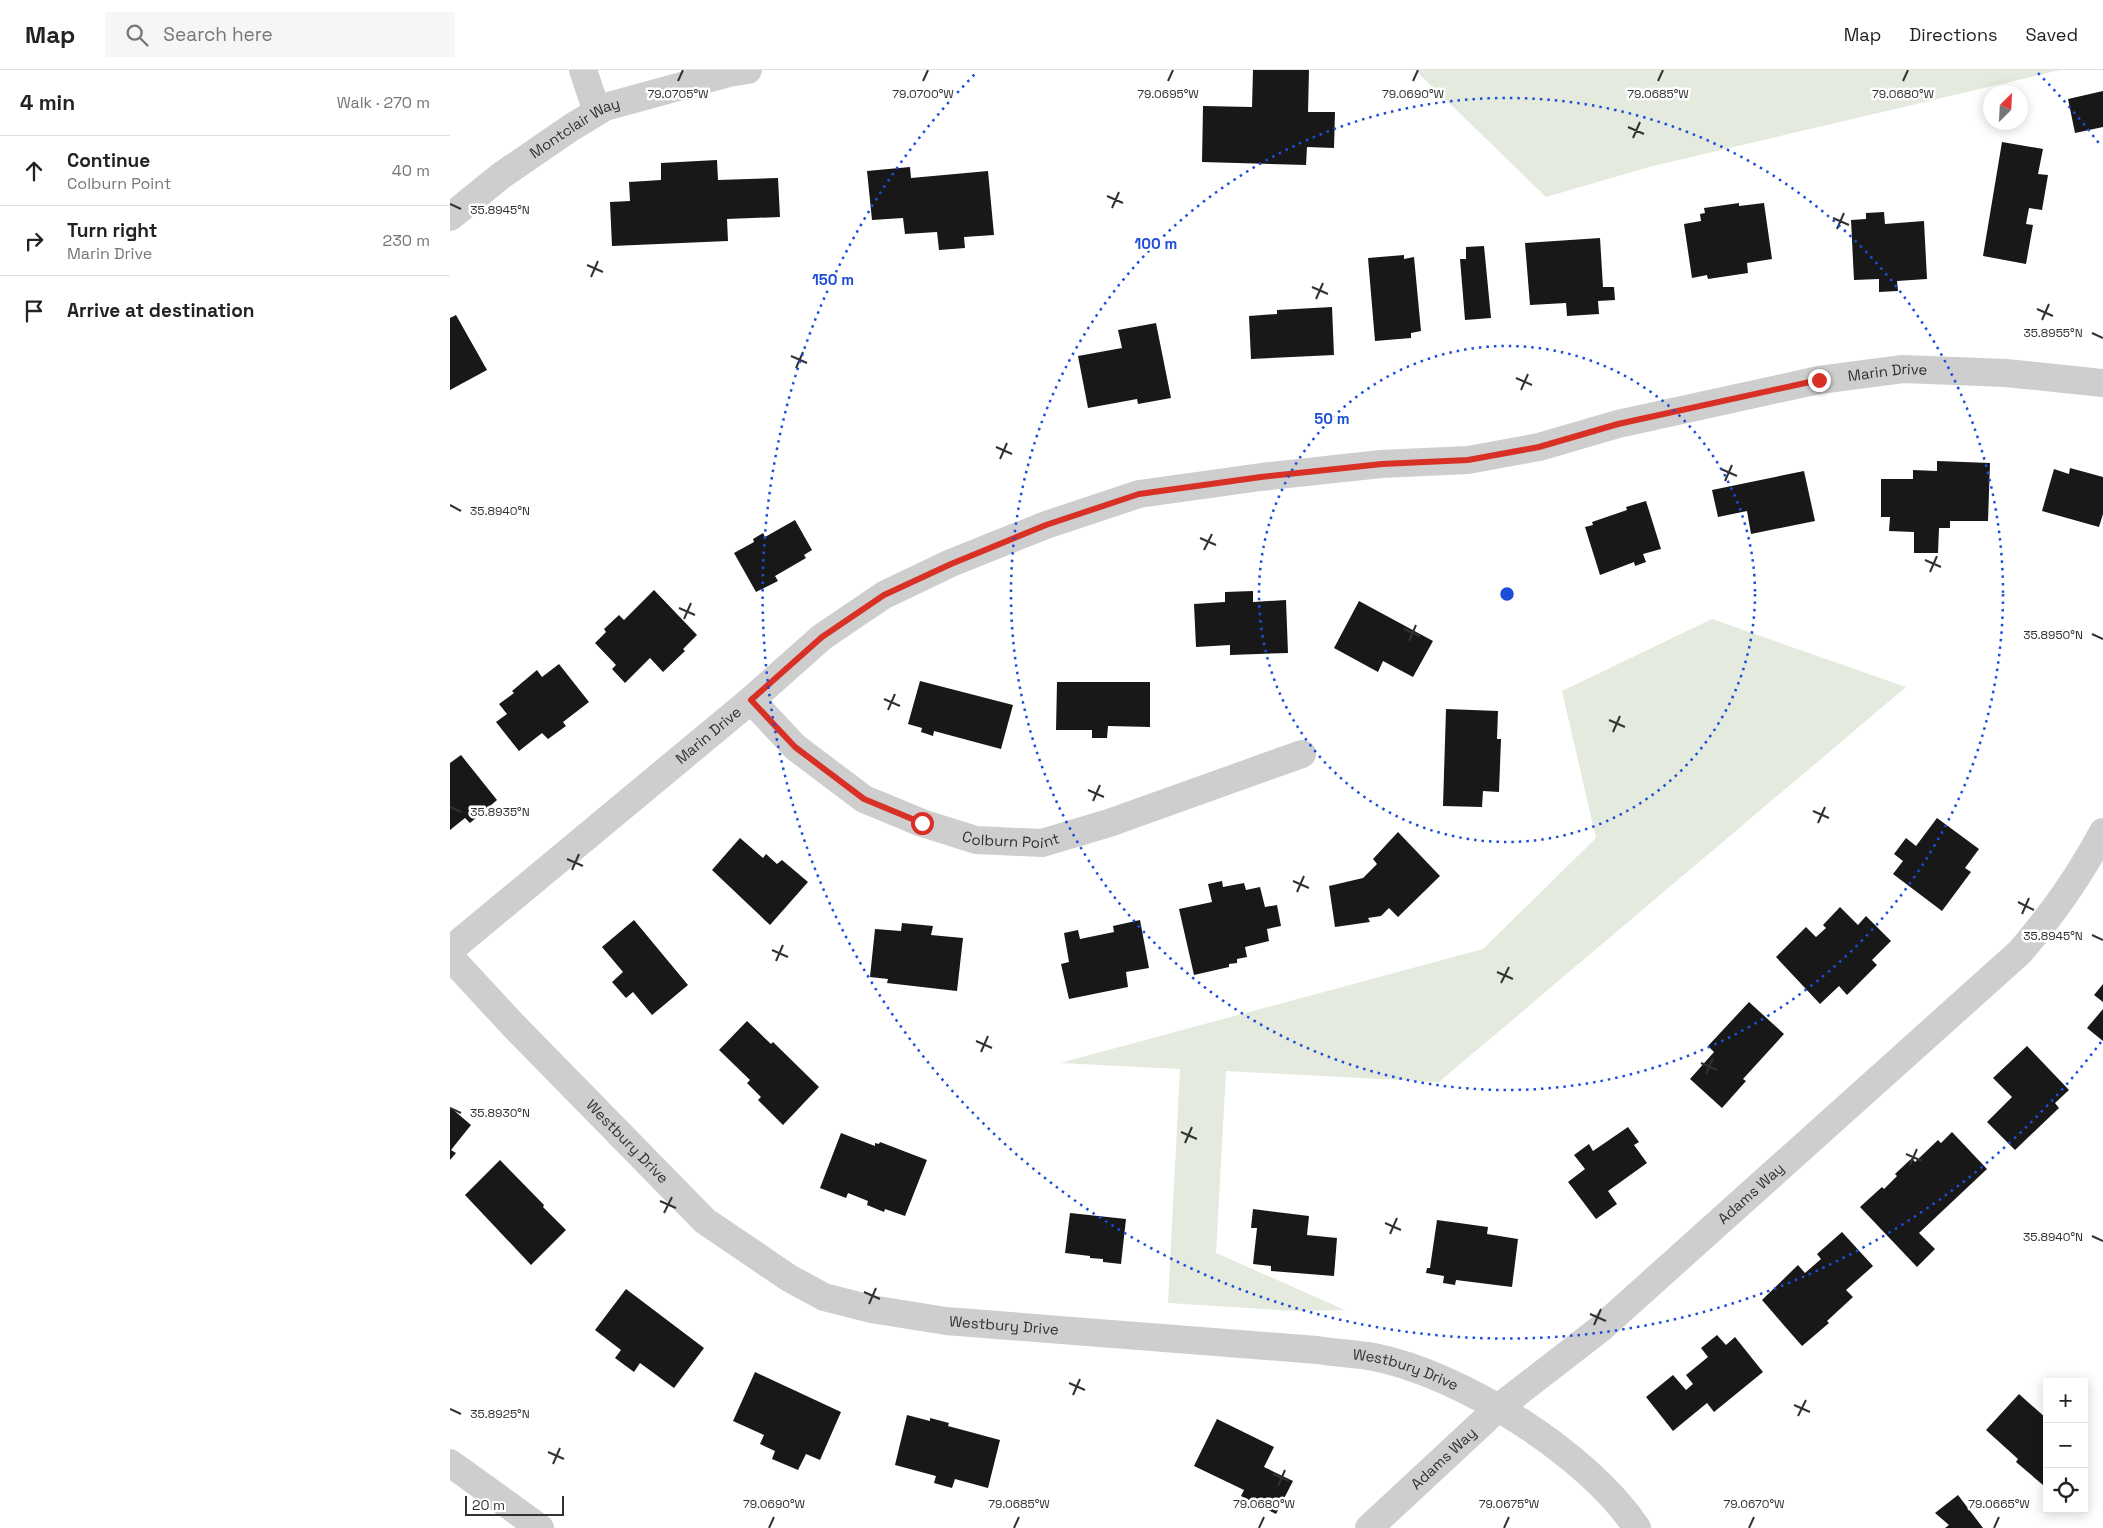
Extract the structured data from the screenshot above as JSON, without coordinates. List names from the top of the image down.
{
  "streets": {
    "street": [
      "Montclair Way",
      "Marin Drive",
      "Colburn Point",
      "Westbury Drive",
      "Adams Way"
    ]
  },
  "crossings": [
    ["Marin Drive", "Colburn Point"],
    ["Westbury Drive", "Adams Way"]
  ],
  "scale_bar": "20 m",
  "north": "top right",
  "page": {
    "header": "Map",
    "search": "Search here",
    "nav": ["Map", "Directions", "Saved"],
    "heading": ["4 min", "Walk · 270 m"],
    "list": [
      ["Continue", "Colburn Point", "40 m"],
      ["Turn right", "Marin Drive", "230 m"],
      "Arrive at destination"
    ],
    "map_buttons": ["+", "−"],
    "scale": "20 m"
  },
  "coordinates": [
    "79.0700°W",
    "79.0705°W",
    "79.0695°W",
    "79.0690°W",
    "79.0685°W",
    "79.0680°W",
    "35.8945°N",
    "35.8955°N",
    "35.8940°N",
    "35.8950°N",
    "35.8935°N",
    "35.8930°N",
    "35.8925°N",
    "79.0675°W",
    "79.0670°W",
    "79.0665°W"
  ],
  "rings": ["100 m", "150 m", "50 m"]
}
